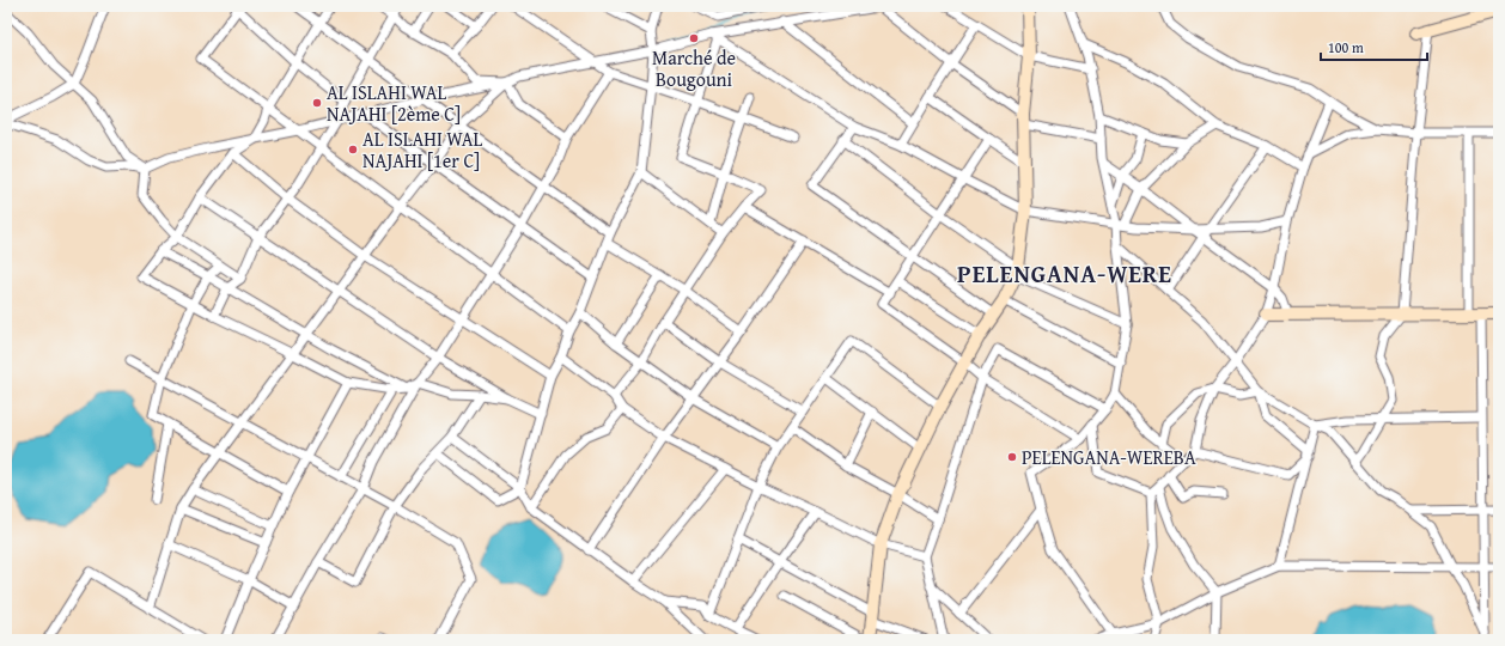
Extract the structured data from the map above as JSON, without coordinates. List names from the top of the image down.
{
  "districts": ["PELENGANA-WERE"],
  "places": [
    "Marché de Bougouni",
    "AL ISLAHI WAL NAJAHI [2ème C]",
    "AL ISLAHI WAL NAJAHI [1er C]",
    "PELENGANA-WEREBA"
  ],
  "scale_bar": "100 m"
}
